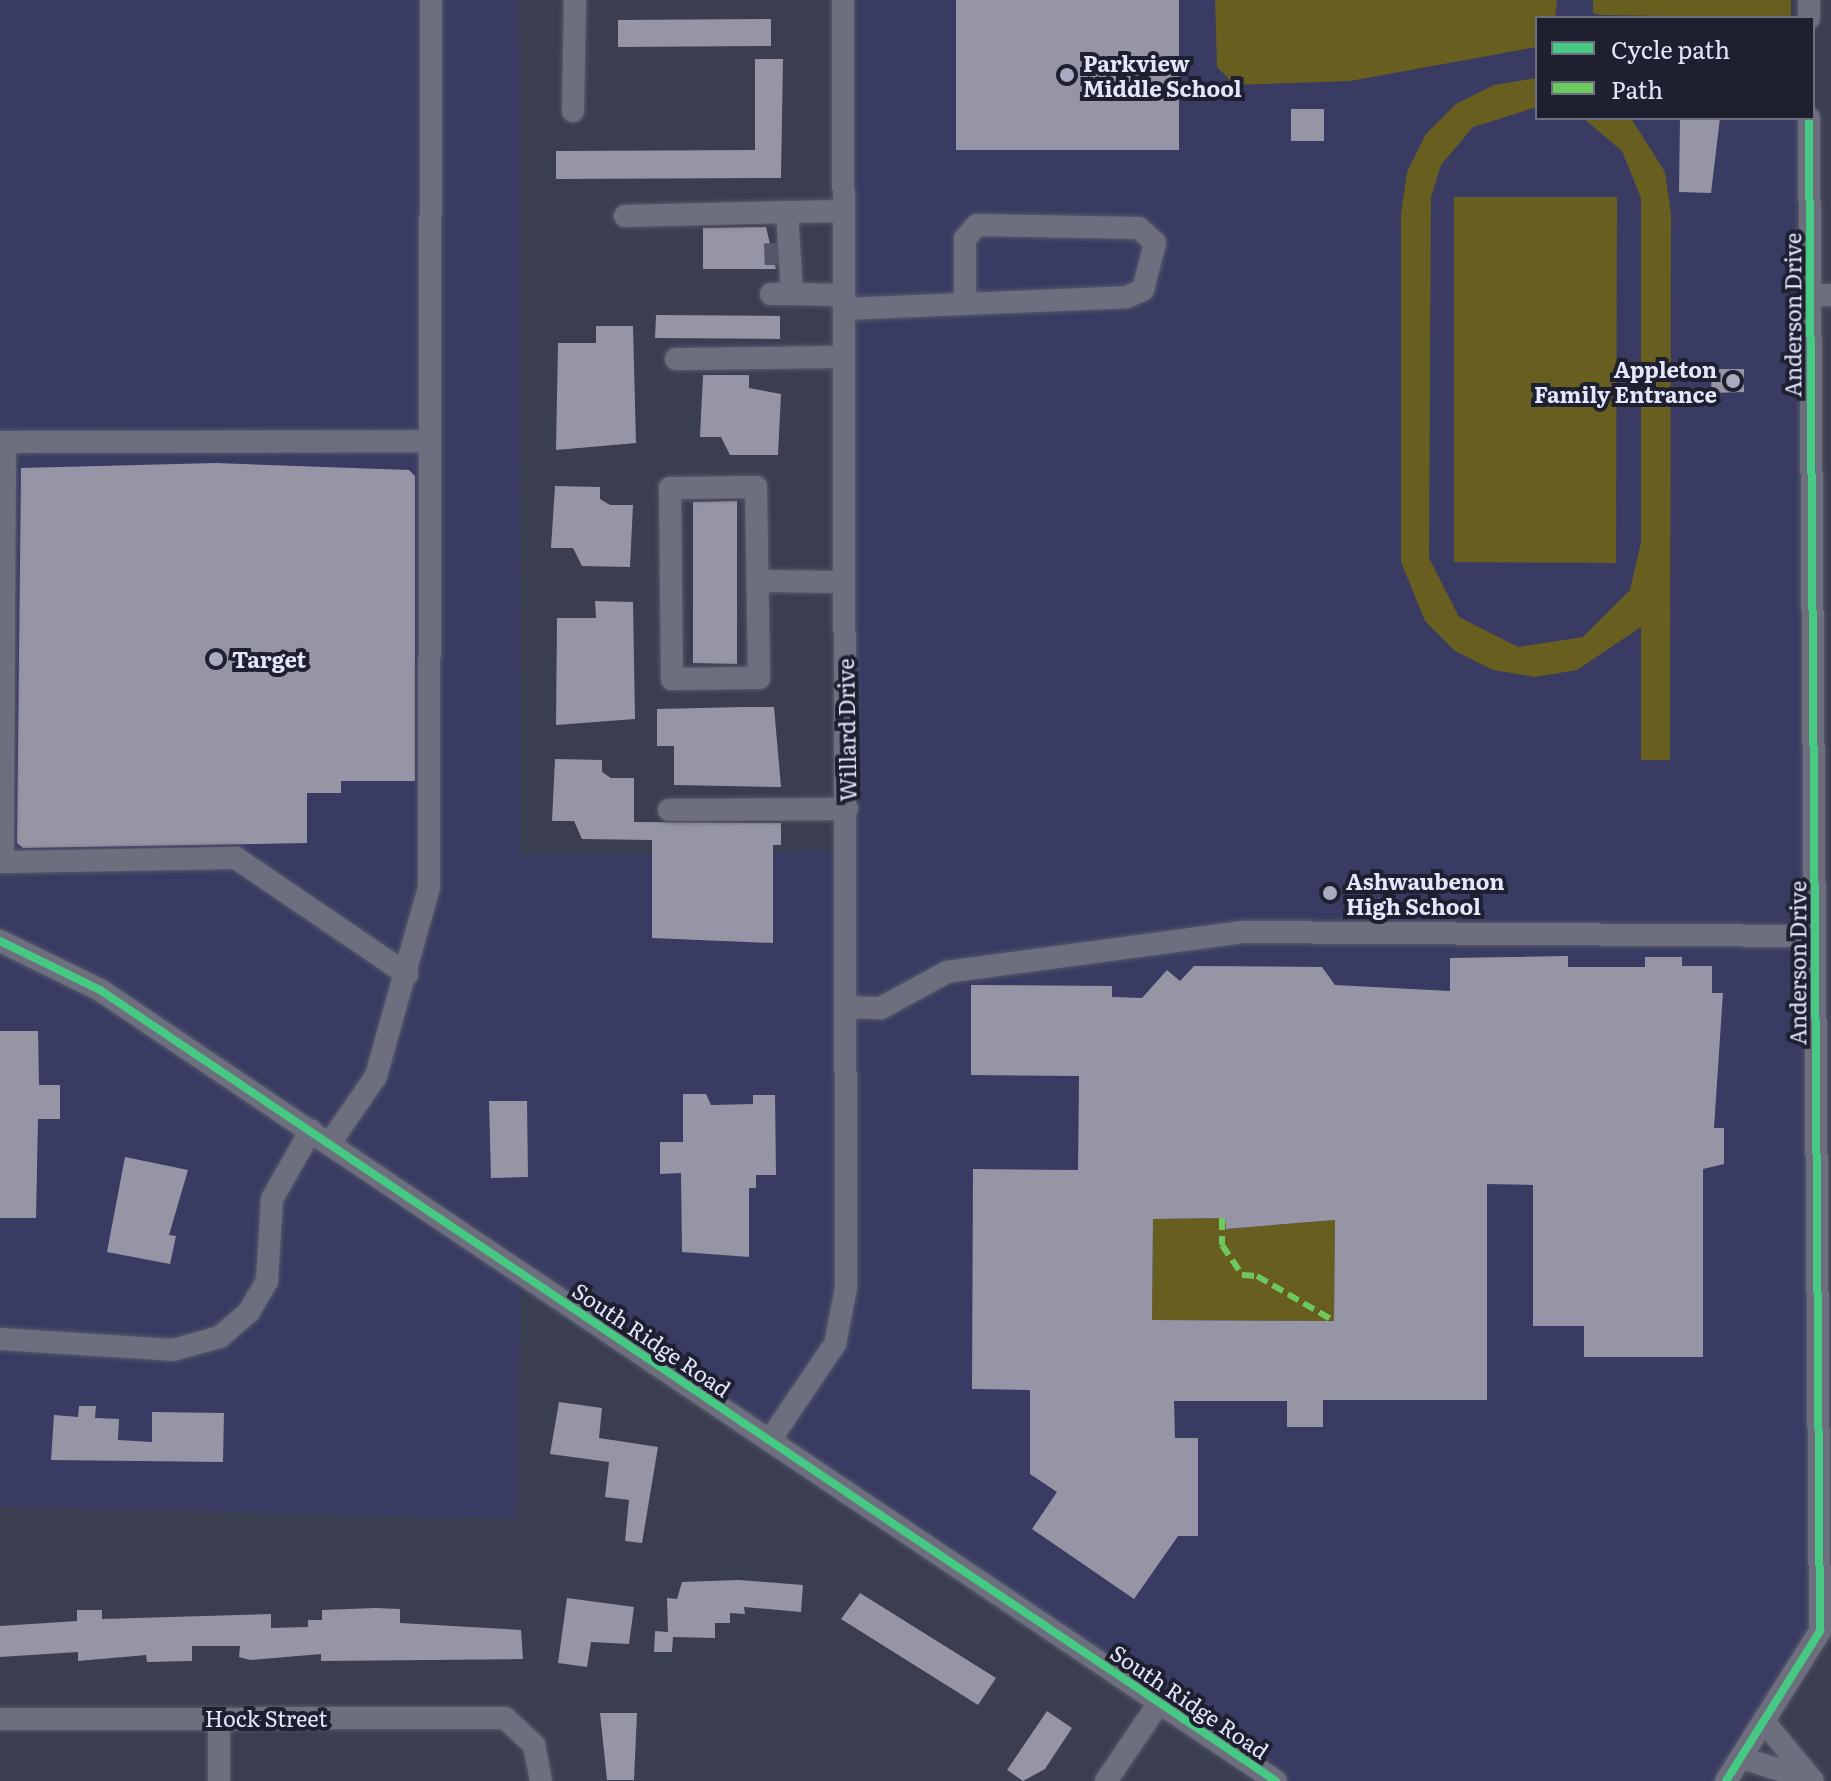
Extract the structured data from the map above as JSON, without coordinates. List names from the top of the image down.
{
  "streets": {
    "street": [
      "Anderson Drive",
      "Willard Drive",
      "South Ridge Road",
      "Hock Street"
    ]
  },
  "crossings": [
    ["Willard Drive", "South Ridge Road"]
  ],
  "places": [
    "Parkview Middle School",
    "Appleton Family Entrance",
    "Target",
    "Ashwaubenon High School"
  ],
  "legend": ["Cycle path", "Path"]
}
